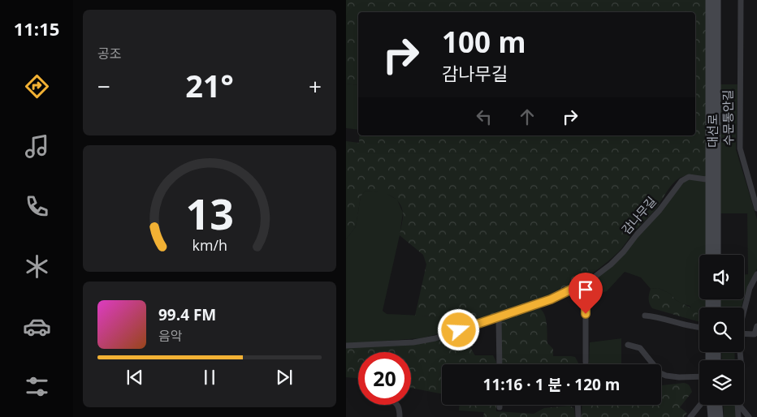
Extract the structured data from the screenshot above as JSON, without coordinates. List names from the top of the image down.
{
  "streets": {
    "street": ["대선로"],
    "lane": ["수문통안길", "감나무길"]
  },
  "crossings": [
    ["대선로", "감나무길"]
  ],
  "page": {
    "tabs": "11:15",
    "tile": "공조",
    "turn": ["100 m", "감나무길"],
    "heat": ["−", "21°", "+"],
    "song": ["99.4 FM", "음악"],
    "limit": "20",
    "trip": "11:16 · 1 분 · 120 m",
    "gauge": ["13", "km/h"]
  }
}
